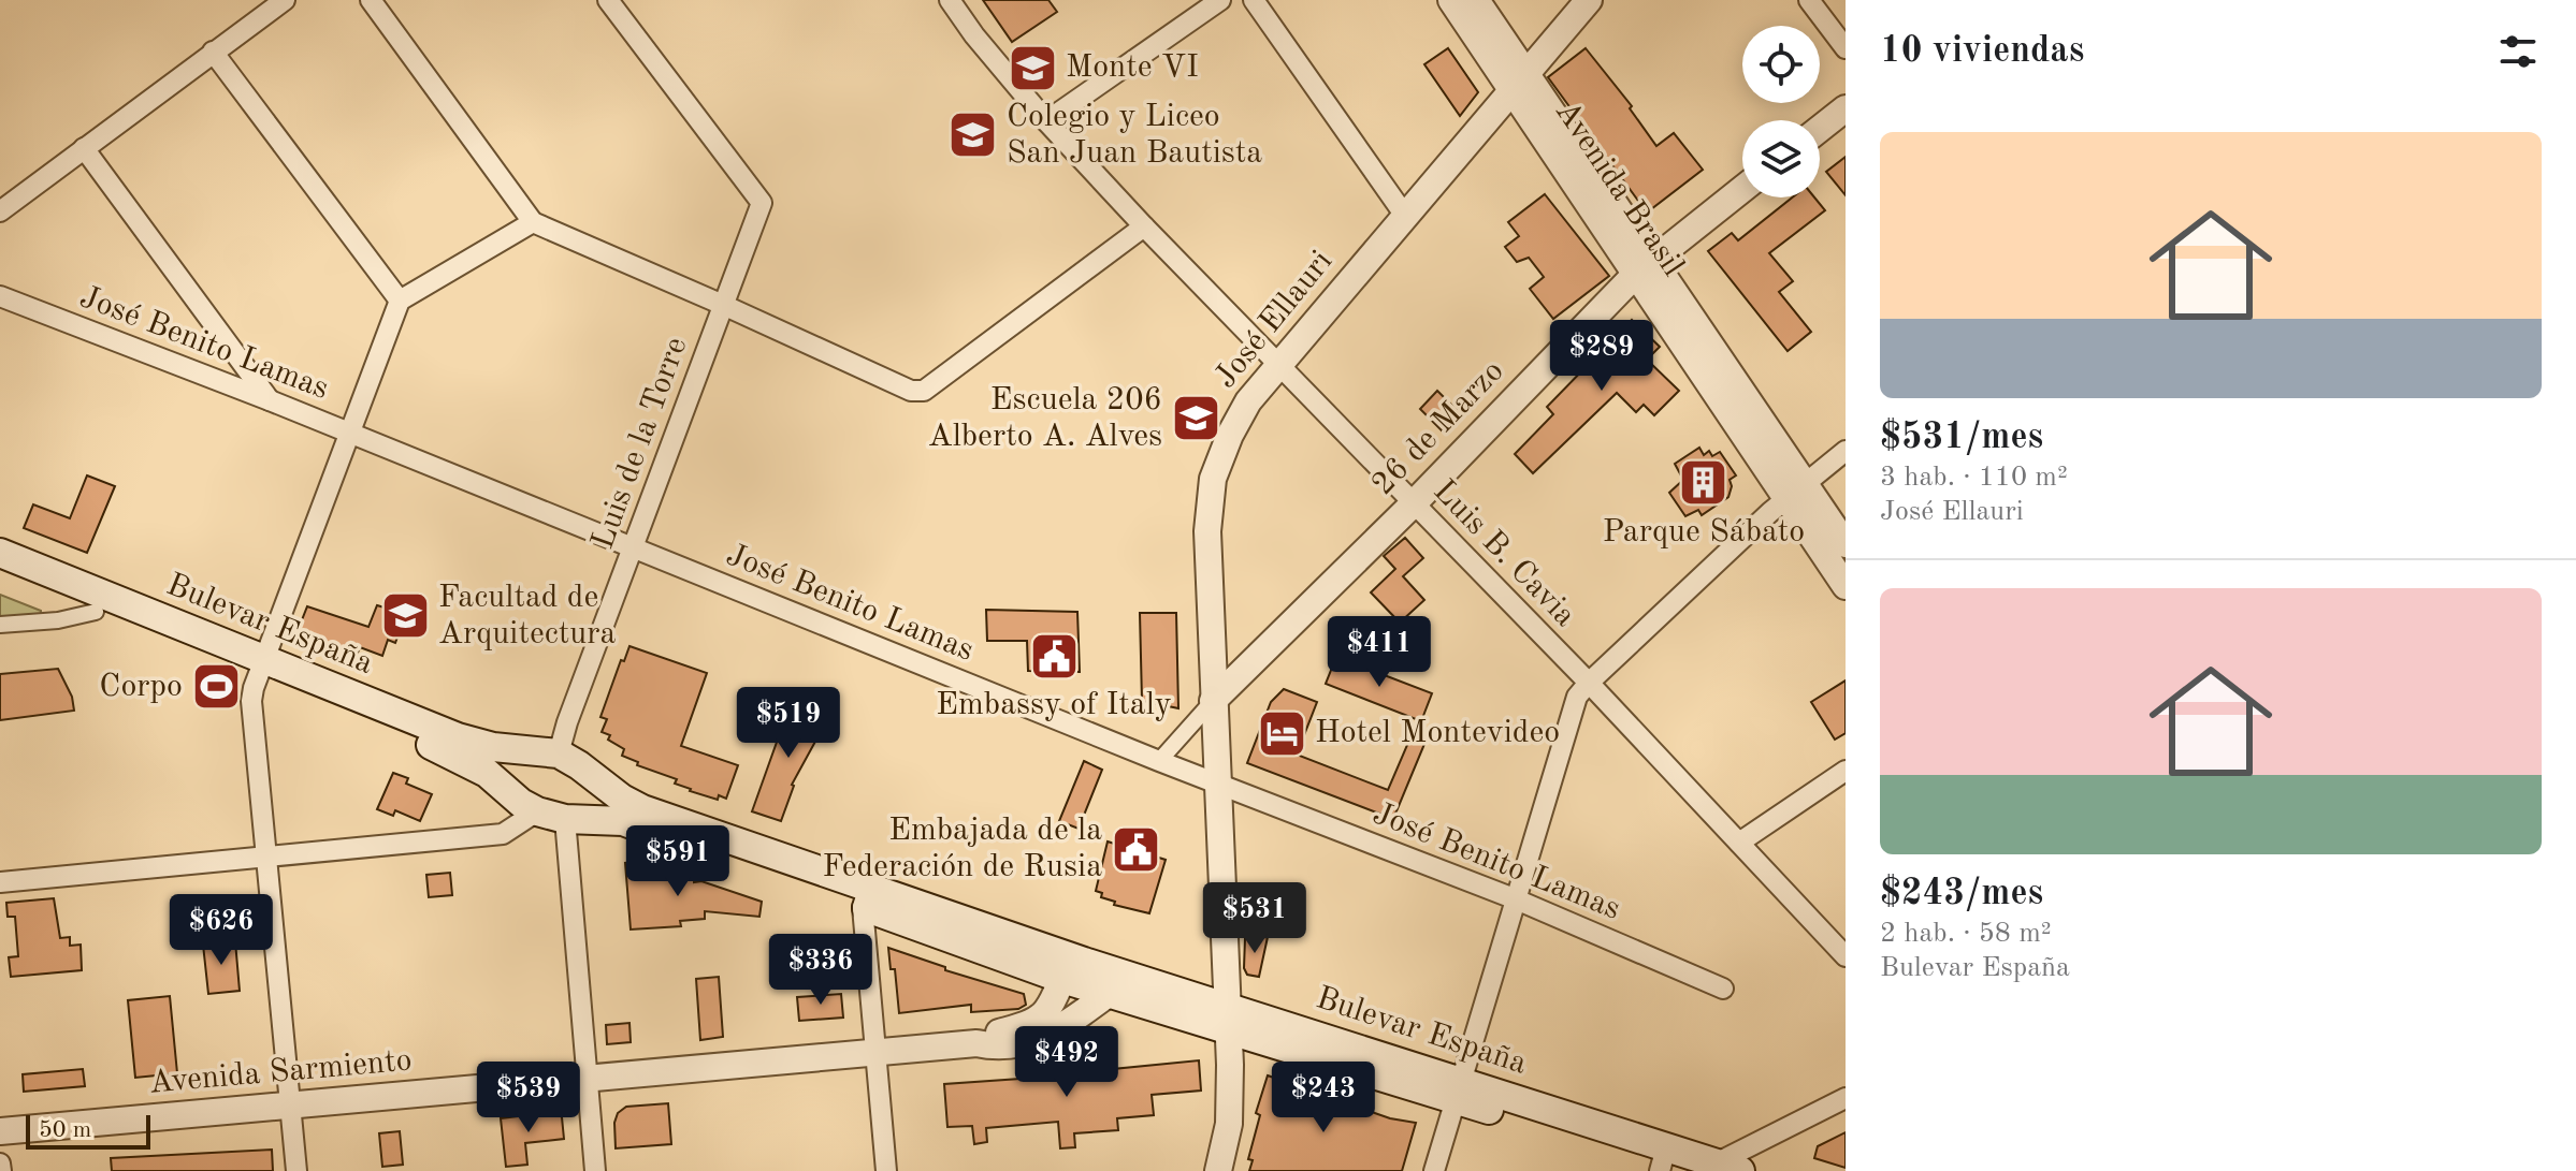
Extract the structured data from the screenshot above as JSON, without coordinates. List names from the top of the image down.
{
  "streets": {
    "main road": ["Bulevar España"],
    "street": [
      "Avenida Brasil",
      "José Ellauri",
      "José Benito Lamas",
      "26 de Marzo",
      "Luis de la Torre",
      "Luis B. Cavia",
      "Avenida Sarmiento"
    ]
  },
  "crossings": [
    ["Avenida Brasil", "José Ellauri"],
    ["Avenida Brasil", "26 de Marzo"],
    ["José Ellauri", "José Benito Lamas"],
    ["José Ellauri", "26 de Marzo"],
    ["José Ellauri", "Luis B. Cavia"],
    ["José Ellauri", "Bulevar España"],
    ["José Benito Lamas", "Luis de la Torre"],
    ["26 de Marzo", "Luis B. Cavia"],
    ["Luis de la Torre", "Bulevar España"],
    ["Bulevar España", "Avenida Sarmiento"]
  ],
  "places": {
    "school or university": [
      "Monte VI",
      "Colegio y Liceo San Juan Bautista",
      "Escuela 206 Alberto A. Alves",
      "Facultad de Arquitectura"
    ],
    "building": ["Parque Sábato"],
    "public building": ["Embassy of Italy", "Embajada de la Federación de Rusia"],
    "sports": ["Corpo"],
    "hotel": ["Hotel Montevideo"]
  },
  "scale_bar": "50 m",
  "page": {
    "heading": "10 viviendas",
    "list": [
      {
        "name": "$531/mes",
        "note": "3 hab. · 110 m² · José Ellauri"
      },
      {
        "name": "$243/mes",
        "note": "2 hab. · 58 m² · Bulevar España"
      }
    ],
    "price": [
      "$289",
      "$411",
      "$519",
      "$591",
      "$531",
      "$626",
      "$336",
      "$492",
      "$539",
      "$243"
    ],
    "scale": "50 m"
  }
}
